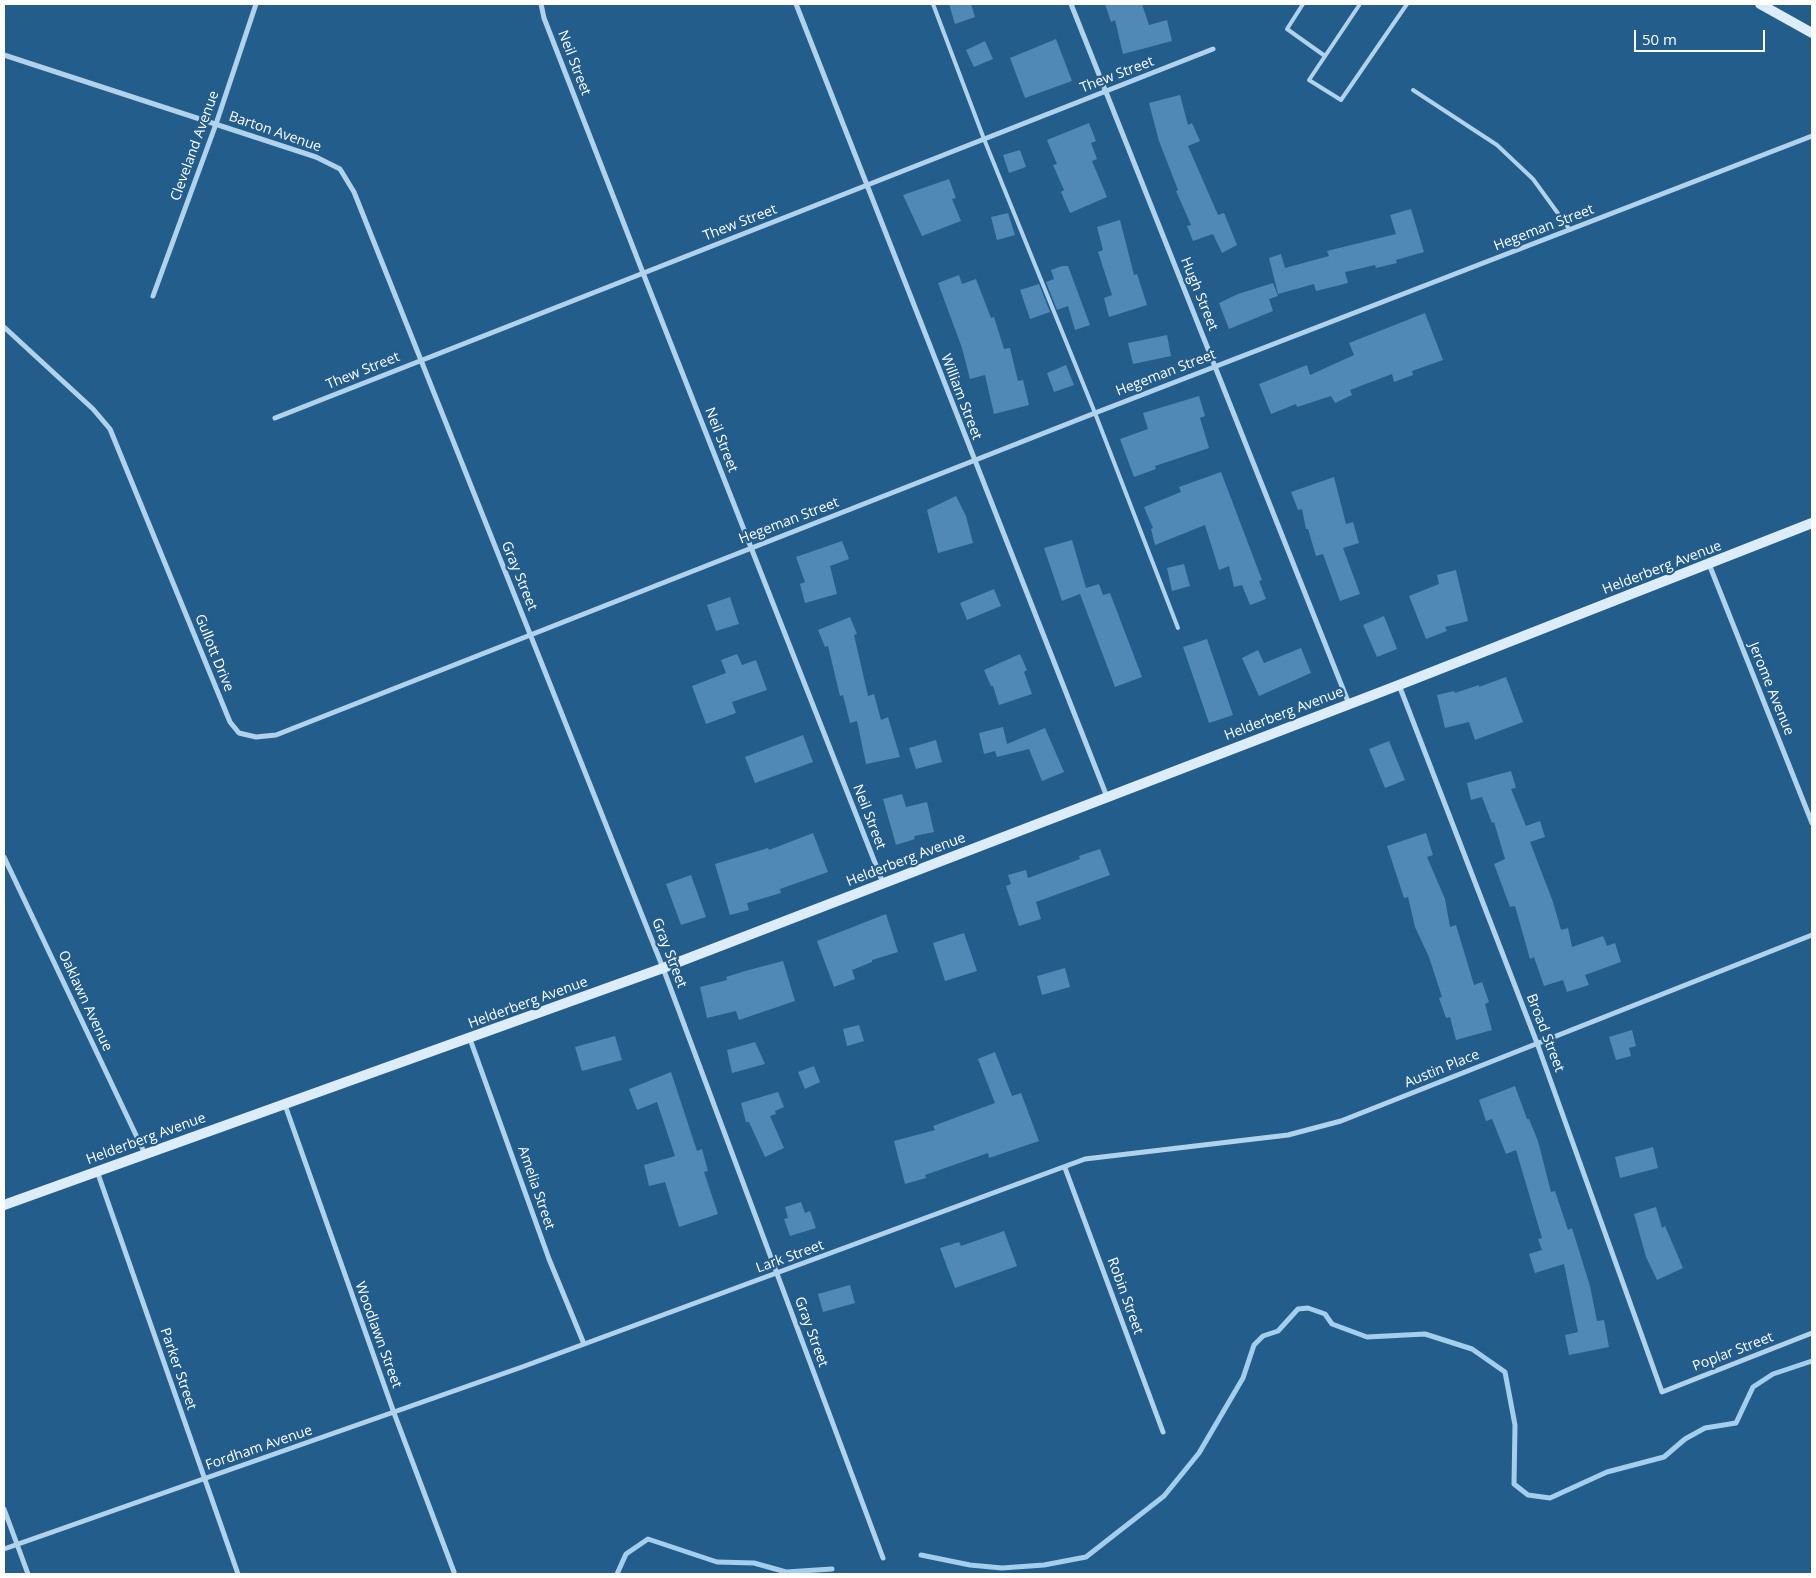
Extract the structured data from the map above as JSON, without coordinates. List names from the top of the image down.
{
  "streets": {
    "street": [
      "Neil Street",
      "Thew Street",
      "Barton Avenue",
      "Cleveland Avenue",
      "Hegeman Street",
      "Hugh Street",
      "William Street",
      "Helderberg Avenue",
      "Gray Street",
      "Gullott Drive",
      "Jerome Avenue",
      "Oaklawn Avenue",
      "Broad Street",
      "Austin Place",
      "Amelia Street",
      "Lark Street",
      "Robin Street",
      "Woodlawn Street",
      "Poplar Street",
      "Parker Street",
      "Fordham Avenue"
    ]
  },
  "crossings": [
    ["Neil Street", "Thew Street"],
    ["Neil Street", "Hegeman Street"],
    ["Neil Street", "Helderberg Avenue"],
    ["Thew Street", "Barton Avenue"],
    ["Thew Street", "Hugh Street"],
    ["Thew Street", "William Street"],
    ["Thew Street", "Gray Street"],
    ["Barton Avenue", "Cleveland Avenue"],
    ["Barton Avenue", "Gray Street"],
    ["Hegeman Street", "Hugh Street"],
    ["Hegeman Street", "William Street"],
    ["Hegeman Street", "Gray Street"],
    ["Hegeman Street", "Gullott Drive"],
    ["Hugh Street", "Helderberg Avenue"],
    ["William Street", "Helderberg Avenue"],
    ["Helderberg Avenue", "Gray Street"],
    ["Helderberg Avenue", "Jerome Avenue"],
    ["Helderberg Avenue", "Oaklawn Avenue"],
    ["Helderberg Avenue", "Broad Street"],
    ["Helderberg Avenue", "Amelia Street"],
    ["Helderberg Avenue", "Woodlawn Street"],
    ["Helderberg Avenue", "Parker Street"],
    ["Gray Street", "Gullott Drive"],
    ["Gray Street", "Lark Street"],
    ["Broad Street", "Austin Place"],
    ["Broad Street", "Poplar Street"],
    ["Austin Place", "Lark Street"],
    ["Austin Place", "Robin Street"],
    ["Amelia Street", "Lark Street"],
    ["Lark Street", "Robin Street"],
    ["Lark Street", "Fordham Avenue"],
    ["Woodlawn Street", "Fordham Avenue"],
    ["Parker Street", "Fordham Avenue"]
  ],
  "scale_bar": "50 m"
}
